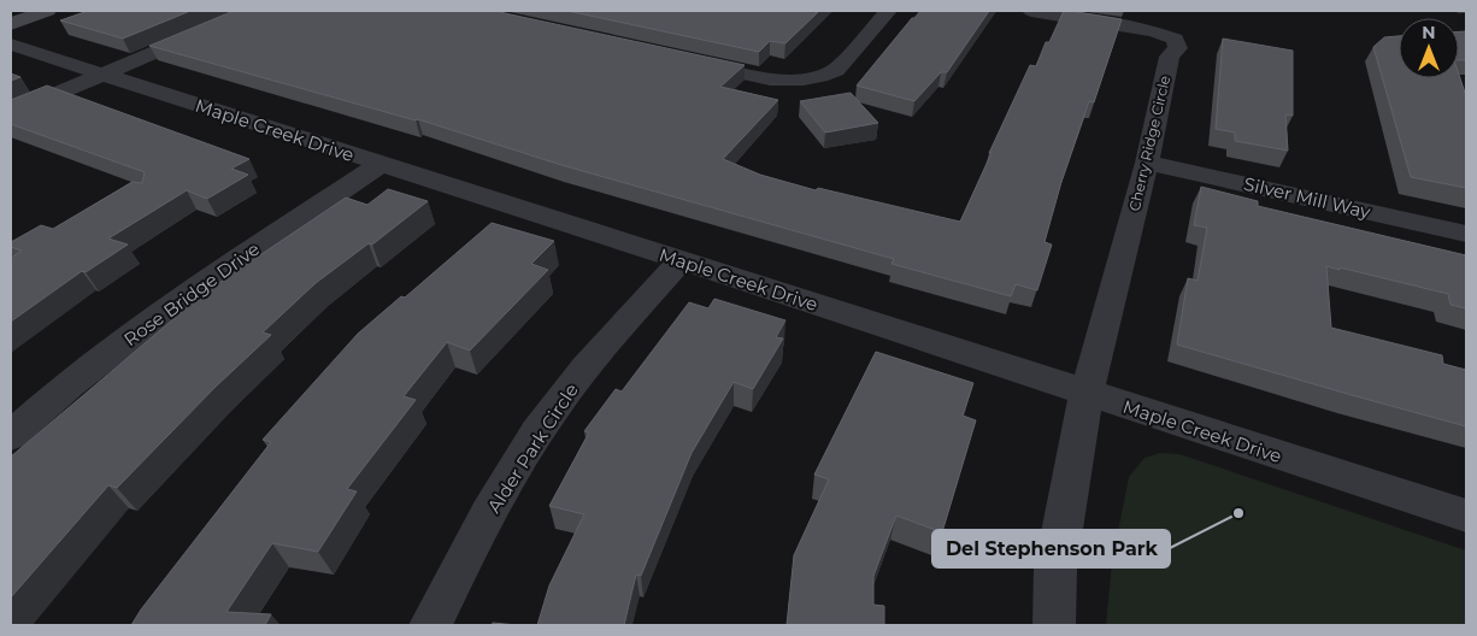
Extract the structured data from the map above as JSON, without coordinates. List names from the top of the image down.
{
  "streets": {
    "street": [
      "Maple Creek Drive",
      "Cherry Ridge Circle",
      "Silver Mill Way",
      "Rose Bridge Drive",
      "Alder Park Circle"
    ]
  },
  "crossings": [
    ["Maple Creek Drive", "Cherry Ridge Circle"],
    ["Maple Creek Drive", "Rose Bridge Drive"],
    ["Maple Creek Drive", "Alder Park Circle"],
    ["Cherry Ridge Circle", "Silver Mill Way"]
  ],
  "places": ["Del Stephenson Park"],
  "north": "top"
}
